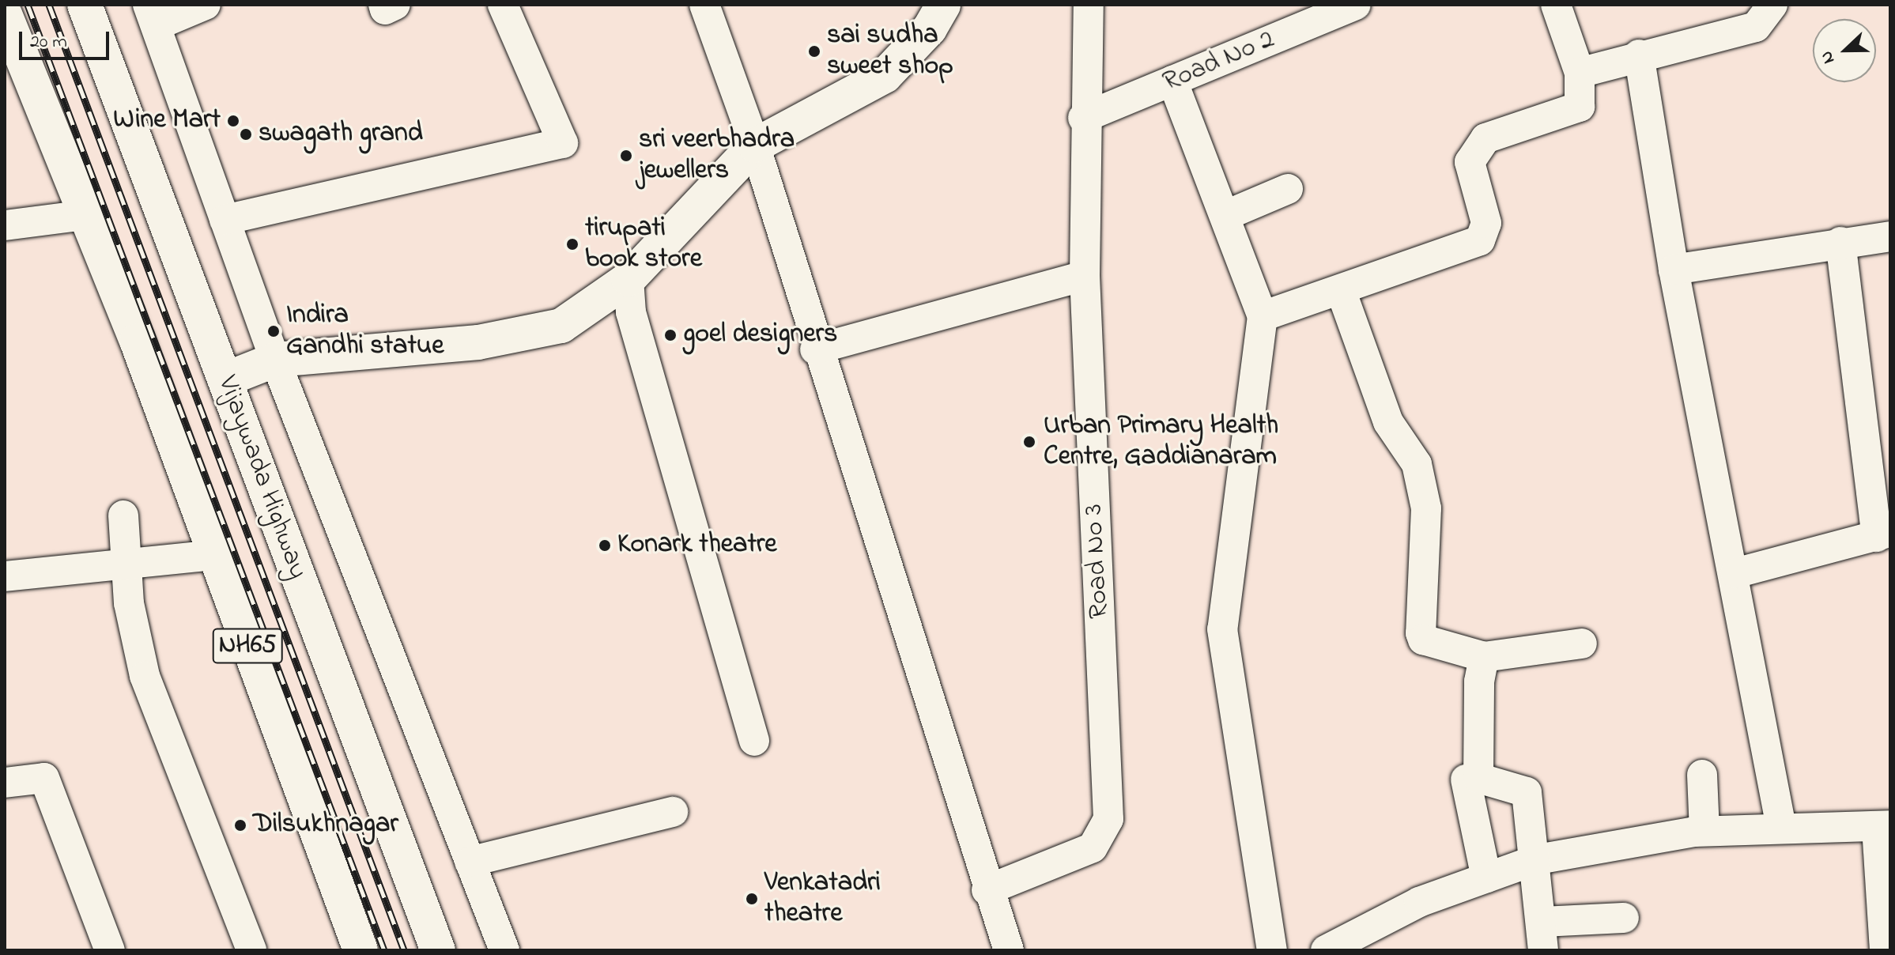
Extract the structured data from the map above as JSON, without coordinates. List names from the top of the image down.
{
  "streets": {
    "main road": ["Vijaywada Highway", "NH65"],
    "street": ["Road No 2", "Road No 3"]
  },
  "crossings": [
    ["Road No 2", "Road No 3"]
  ],
  "places": [
    "sai sudha sweet shop",
    "Wine Mart",
    "swagath grand",
    "sri veerbhadra jewellers",
    "tirupati book store",
    "Indira Gandhi statue",
    "goel designers",
    "Urban Primary Health Centre, Gaddianaram",
    "Konark theatre",
    "Dilsukhnagar",
    "Venkatadri theatre"
  ],
  "scale_bar": "20 m",
  "north": "left"
}
